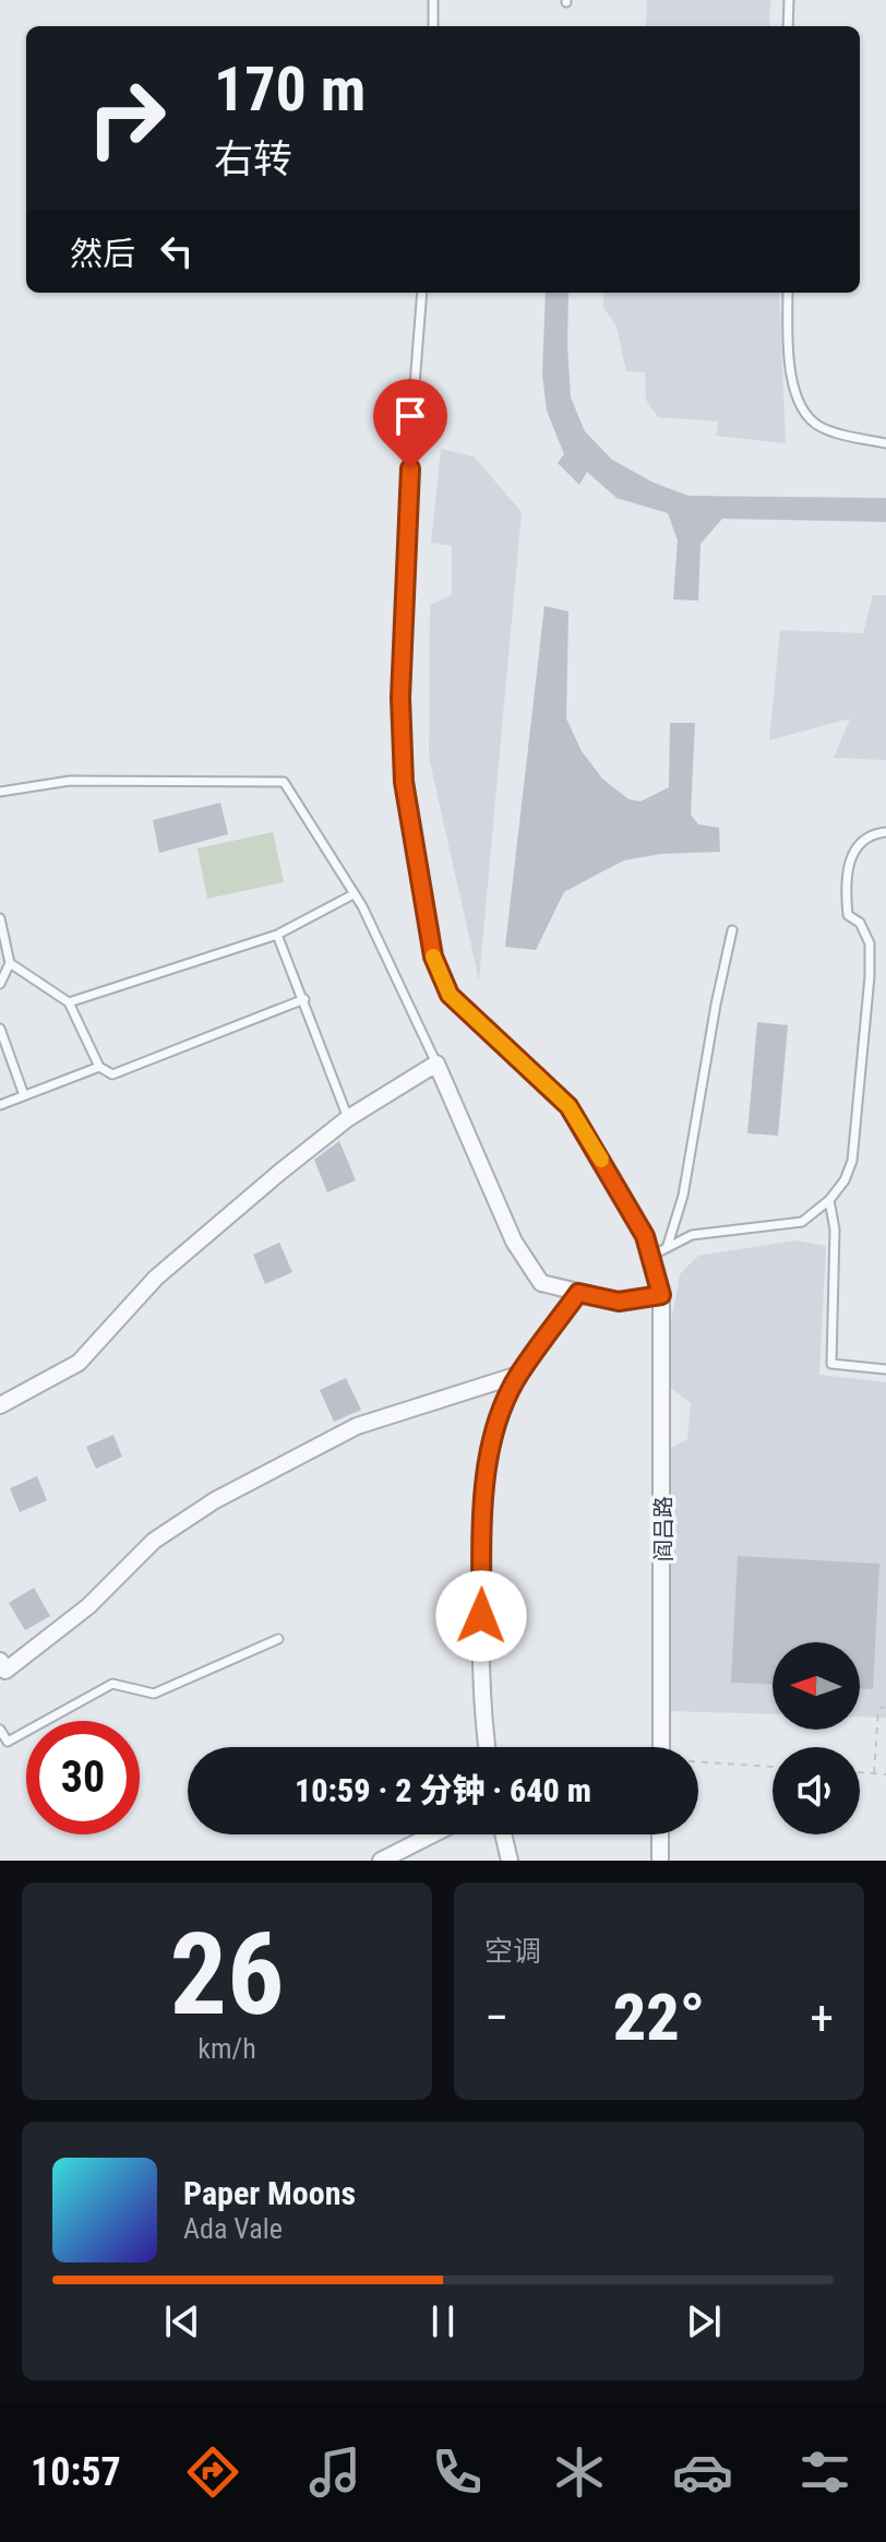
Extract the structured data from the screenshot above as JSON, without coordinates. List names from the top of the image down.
{
  "streets": {
    "street": ["阎吕路"]
  },
  "north": "left",
  "page": {
    "turn": ["170 m", "右转"],
    "then": "然后",
    "limit": "30",
    "trip": "10:59 · 2 分钟 · 640 m",
    "tile": [
      ["26", "km/h"],
      "空调"
    ],
    "heat": ["−", "22°", "+"],
    "song": ["Paper Moons", "Ada Vale"],
    "tabs": "10:57"
  }
}
